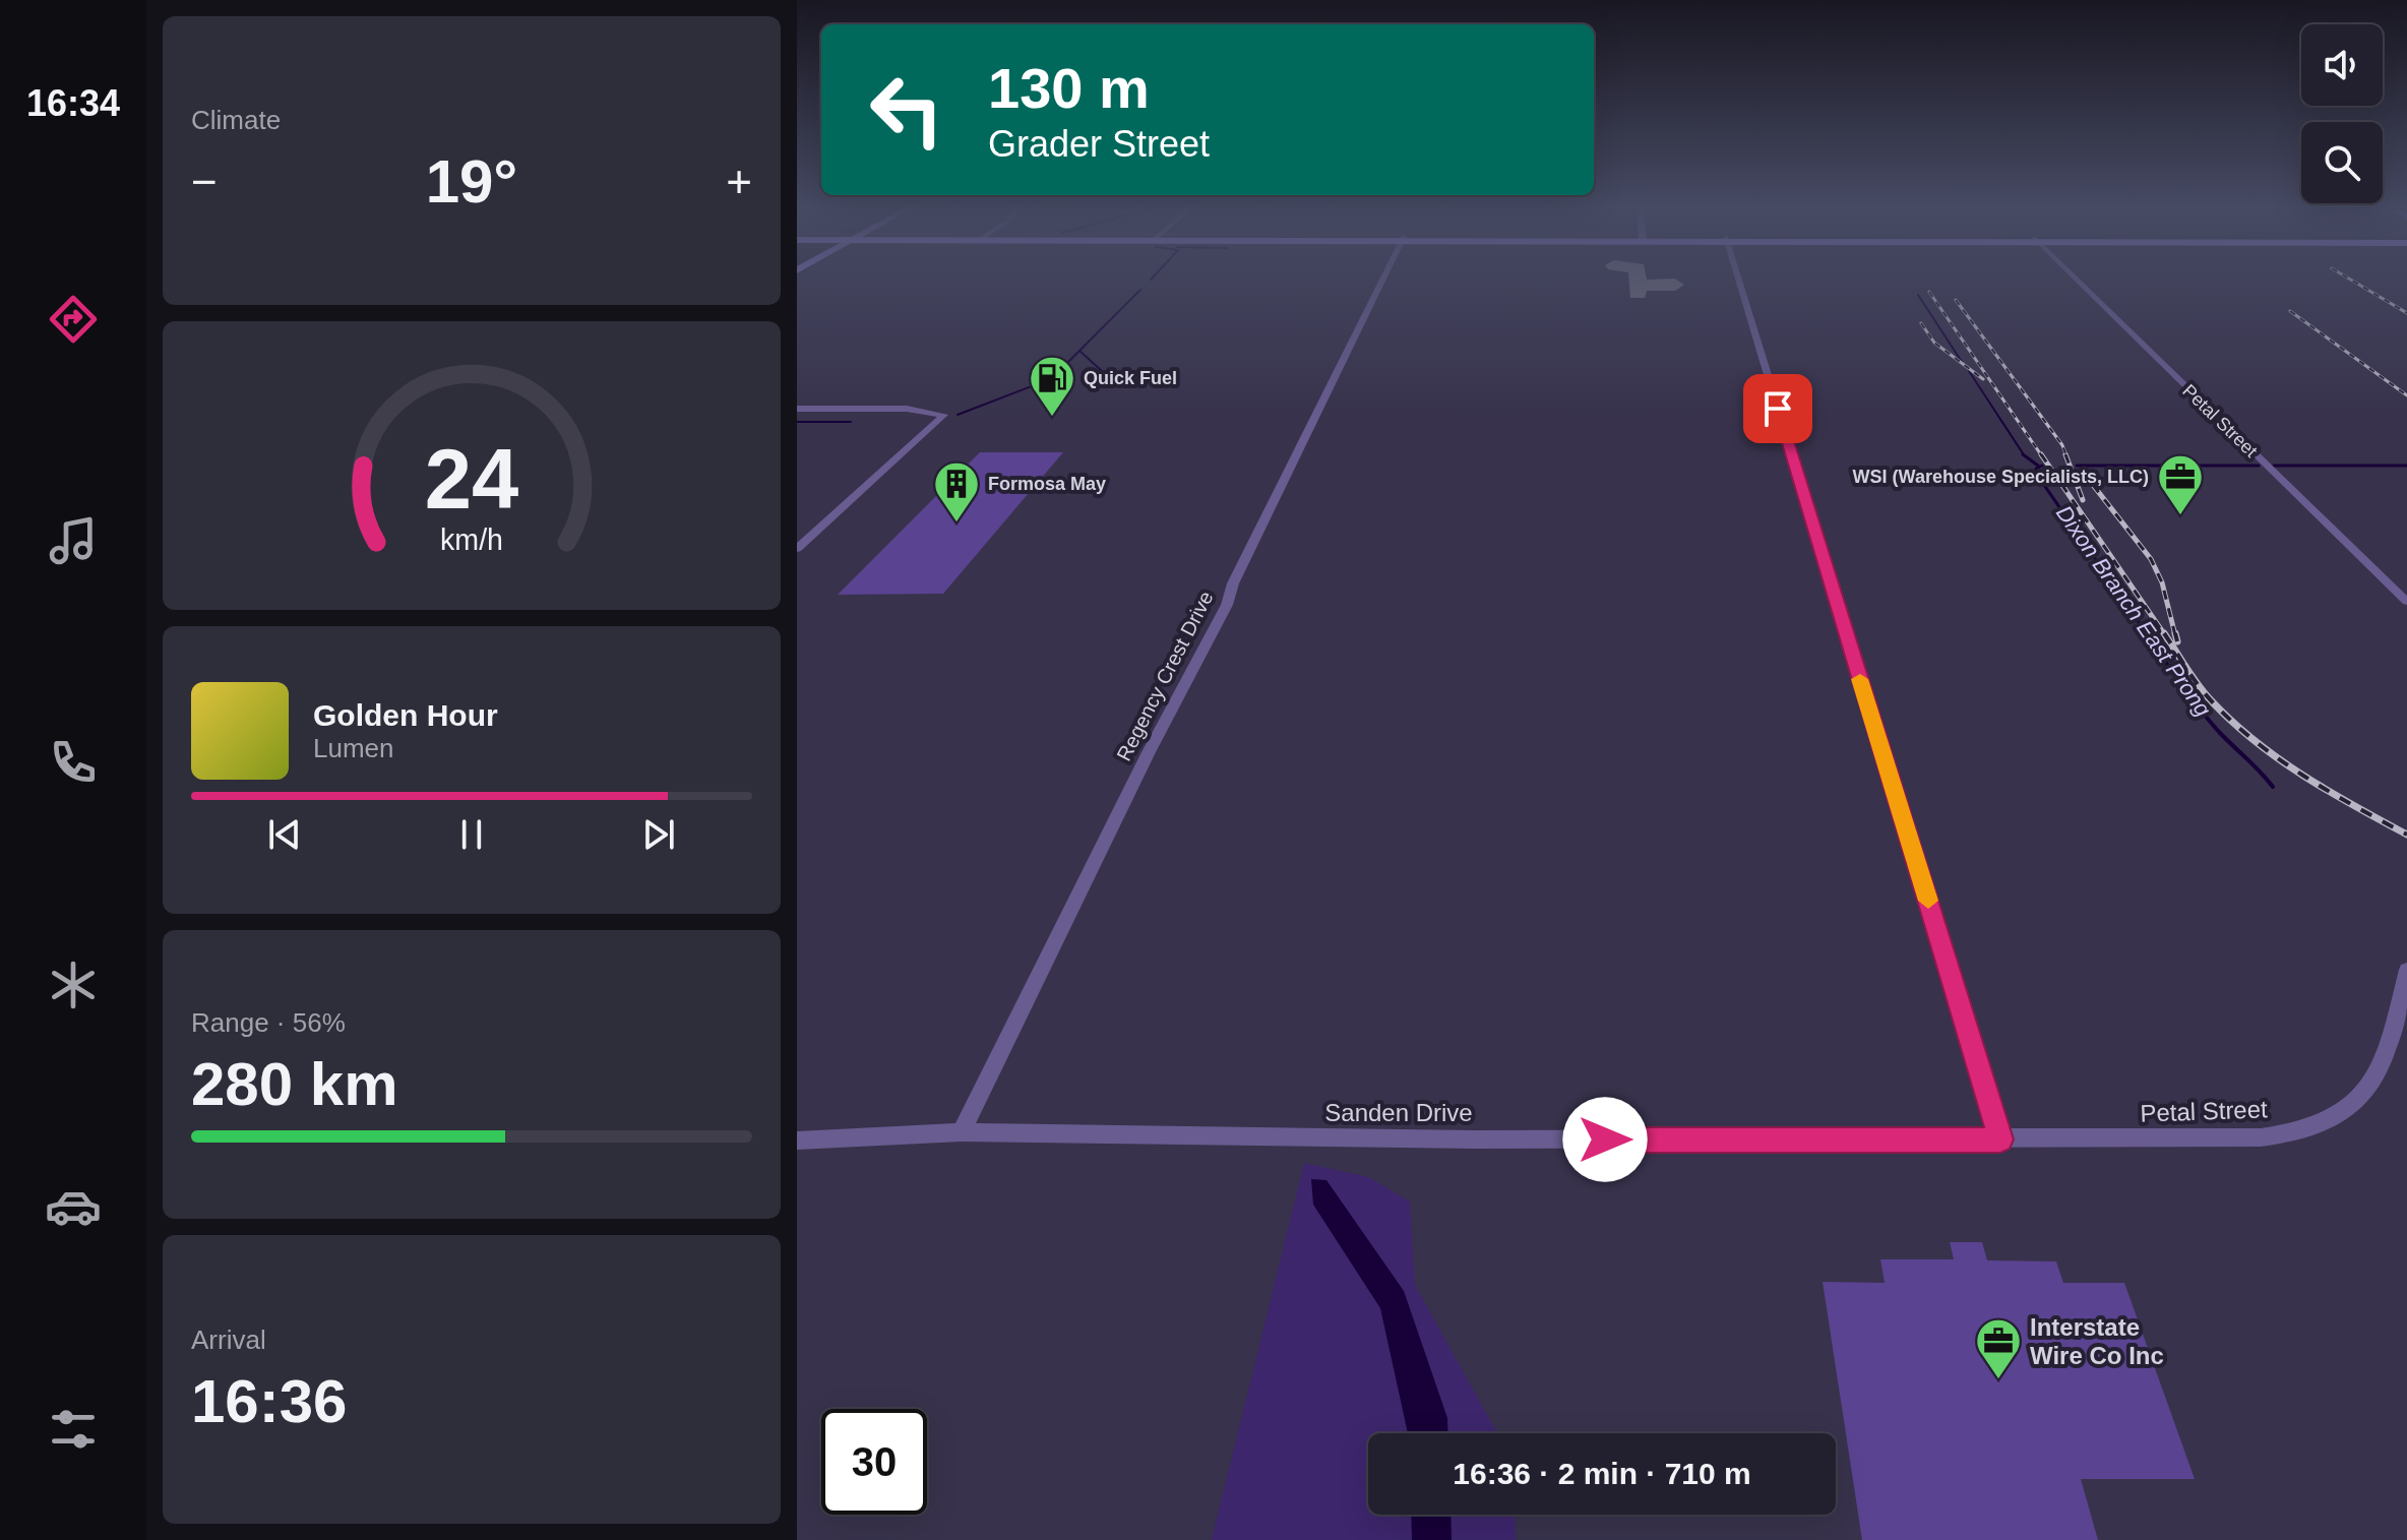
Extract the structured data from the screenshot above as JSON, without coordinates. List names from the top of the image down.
{
  "streets": {
    "street": ["Petal Street", "Regency Crest Drive", "Sanden Drive"]
  },
  "crossings": [
    ["Petal Street", "Sanden Drive"],
    ["Regency Crest Drive", "Sanden Drive"]
  ],
  "water": ["Dixon Branch East Prong"],
  "places": {
    "fuel station": ["Quick Fuel"],
    "office": ["WSI (Warehouse Specialists, LLC)", "Interstate Wire Co Inc"],
    "building": ["Formosa May"]
  },
  "page": {
    "tabs": "16:34",
    "tile": [
      "Climate",
      ["Range · 56%", "280 km"],
      ["Arrival", "16:36"]
    ],
    "turn": ["130 m", "Grader Street"],
    "heat": ["−", "19°", "+"],
    "song": ["Golden Hour", "Lumen"],
    "limit": "30",
    "trip": "16:36 · 2 min · 710 m",
    "gauge": ["24", "km/h"]
  }
}
